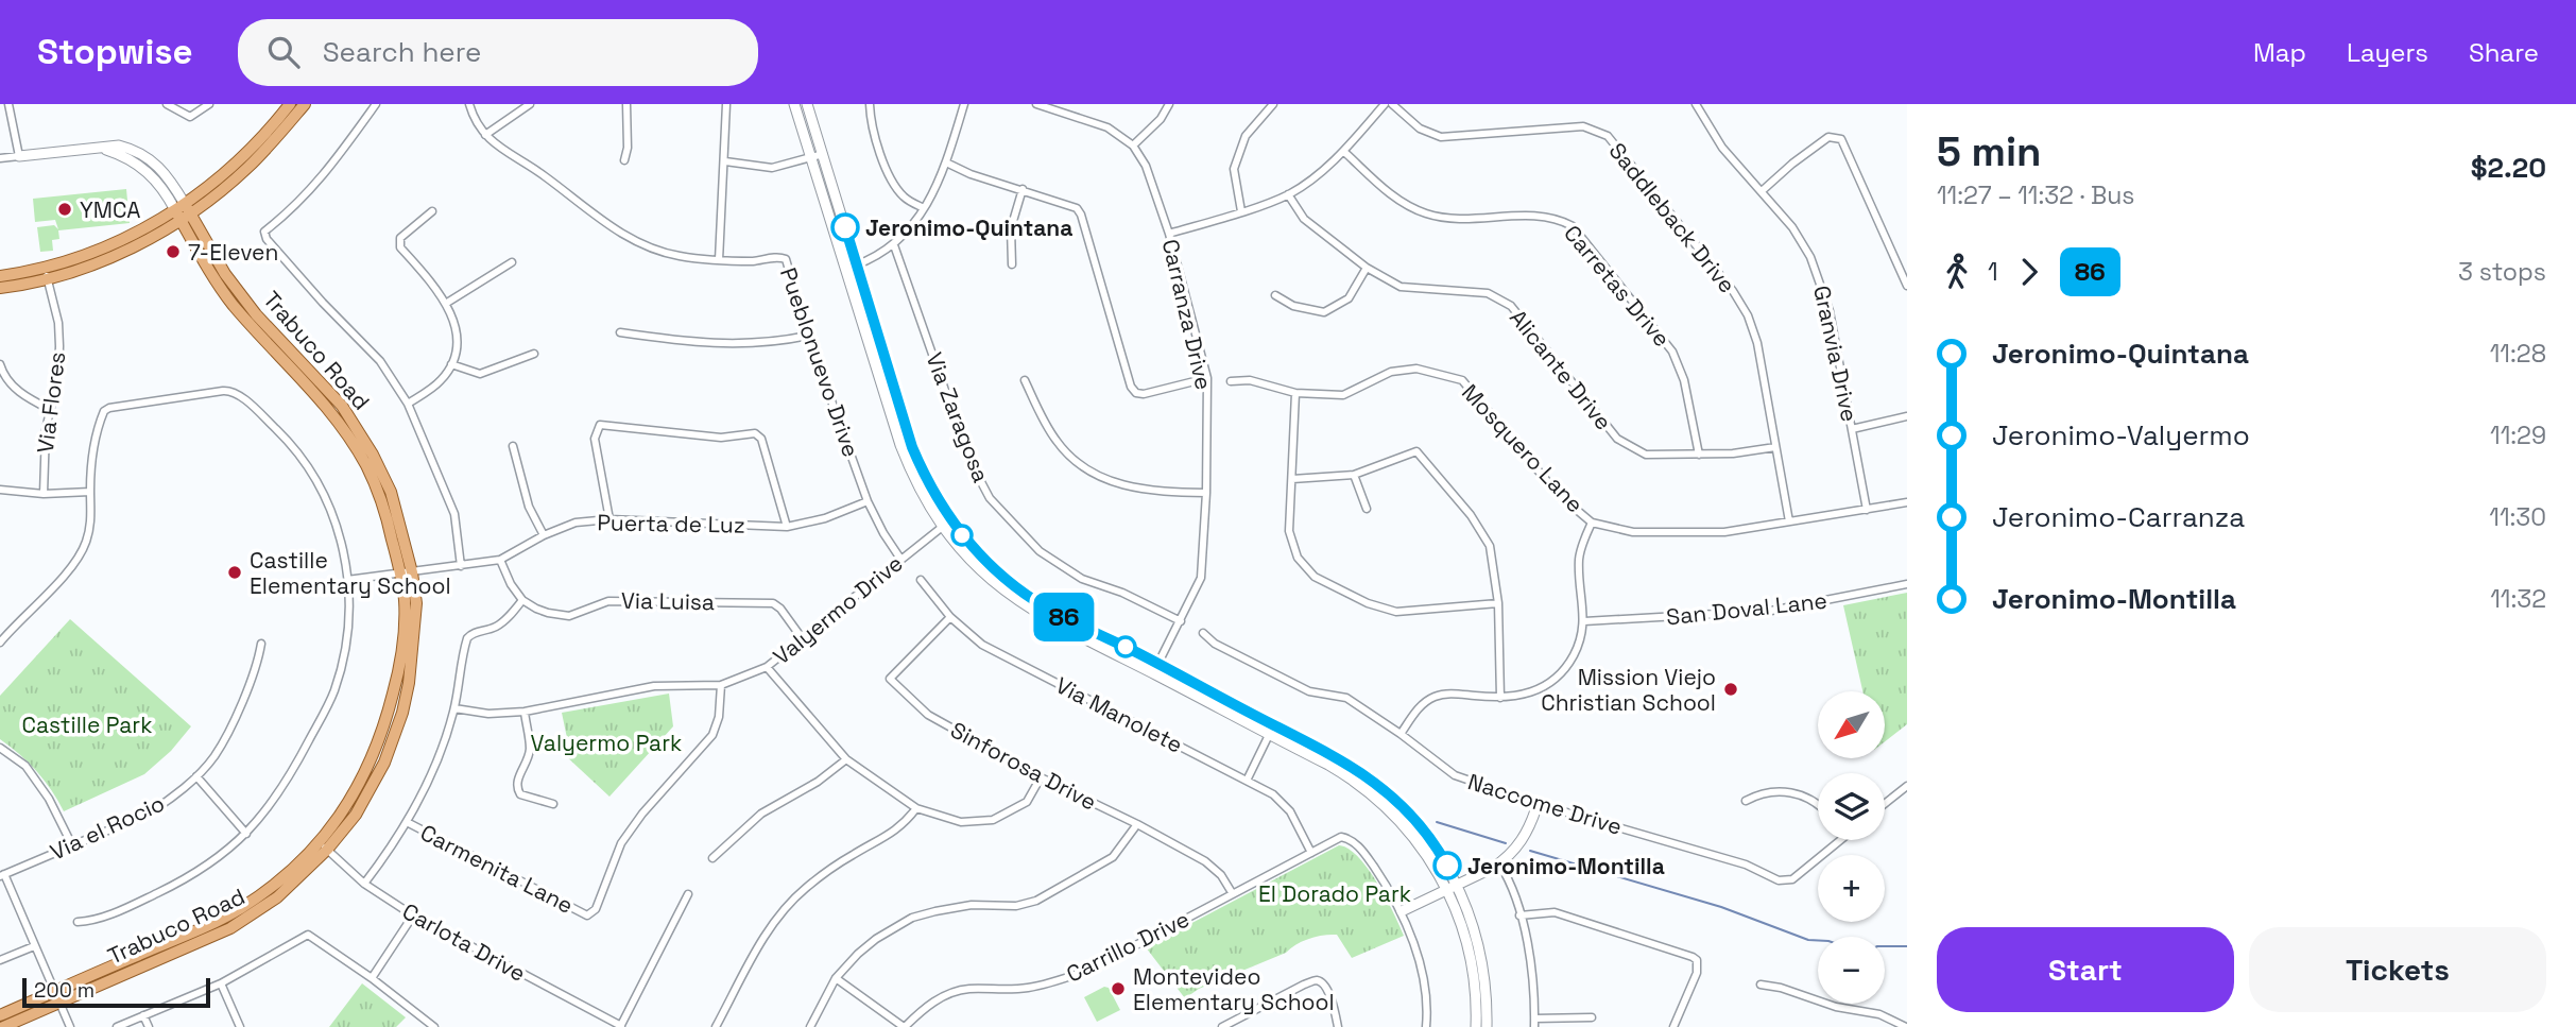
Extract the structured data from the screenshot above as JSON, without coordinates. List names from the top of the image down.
{
  "streets": {
    "main road": ["Trabuco Road"],
    "street": [
      "Saddleback Drive",
      "Carretas Drive",
      "Carranza Drive",
      "Granvia Drive",
      "Pueblonuevo Drive",
      "Alicante Drive",
      "Via Flores",
      "Via Zaragosa",
      "Mosquero Lane",
      "Puerta de Luz",
      "Via Luisa",
      "San Doval Lane",
      "Valyermo Drive",
      "Via Manolete",
      "Sinforosa Drive",
      "Naccome Drive",
      "Via el Rocio",
      "Carmenita Lane",
      "Carlota Drive",
      "Carrillo Drive"
    ]
  },
  "crossings": [
    ["Saddleback Drive", "Alicante Drive"],
    ["Saddleback Drive", "Mosquero Lane"],
    ["Carretas Drive", "Alicante Drive"],
    ["Carranza Drive", "Via Zaragosa"],
    ["Trabuco Road", "Puerta de Luz"],
    ["Trabuco Road", "Carlota Drive"],
    ["Granvia Drive", "Mosquero Lane"],
    ["Pueblonuevo Drive", "Puerta de Luz"],
    ["Pueblonuevo Drive", "Valyermo Drive"],
    ["Via Luisa", "Valyermo Drive"],
    ["Valyermo Drive", "Carmenita Lane"],
    ["Via Manolete", "Sinforosa Drive"],
    ["Via Manolete", "Carrillo Drive"],
    ["Sinforosa Drive", "Carrillo Drive"]
  ],
  "parks": ["Castille Park", "Valyermo Park", "El Dorado Park"],
  "places": [
    "YMCA",
    "Jeronimo-Quintana",
    "7-Eleven",
    "Castille Elementary School",
    "Mission Viejo Christian School",
    "Jeronimo-Montilla",
    "Montevideo Elementary School"
  ],
  "lines": ["bus line 86"],
  "scale_bar": "200 m",
  "north": "bottom left",
  "page": {
    "header": "Stopwise",
    "search": "Search here",
    "nav": ["Map", "Layers", "Share"],
    "on_map": "86",
    "heading": ["5 min", "11:27 – 11:32 · Bus", "$2.20"],
    "legs": ["1", "86", "3 stops"],
    "list": [
      {
        "name": "Jeronimo-Quintana",
        "value": "11:28"
      },
      {
        "name": "Jeronimo-Valyermo",
        "value": "11:29"
      },
      {
        "name": "Jeronimo-Carranza",
        "value": "11:30"
      },
      {
        "name": "Jeronimo-Montilla",
        "value": "11:32"
      }
    ],
    "map_buttons": ["+", "−"],
    "buttons": ["Start", "Tickets"],
    "scale": "200 m"
  }
}
